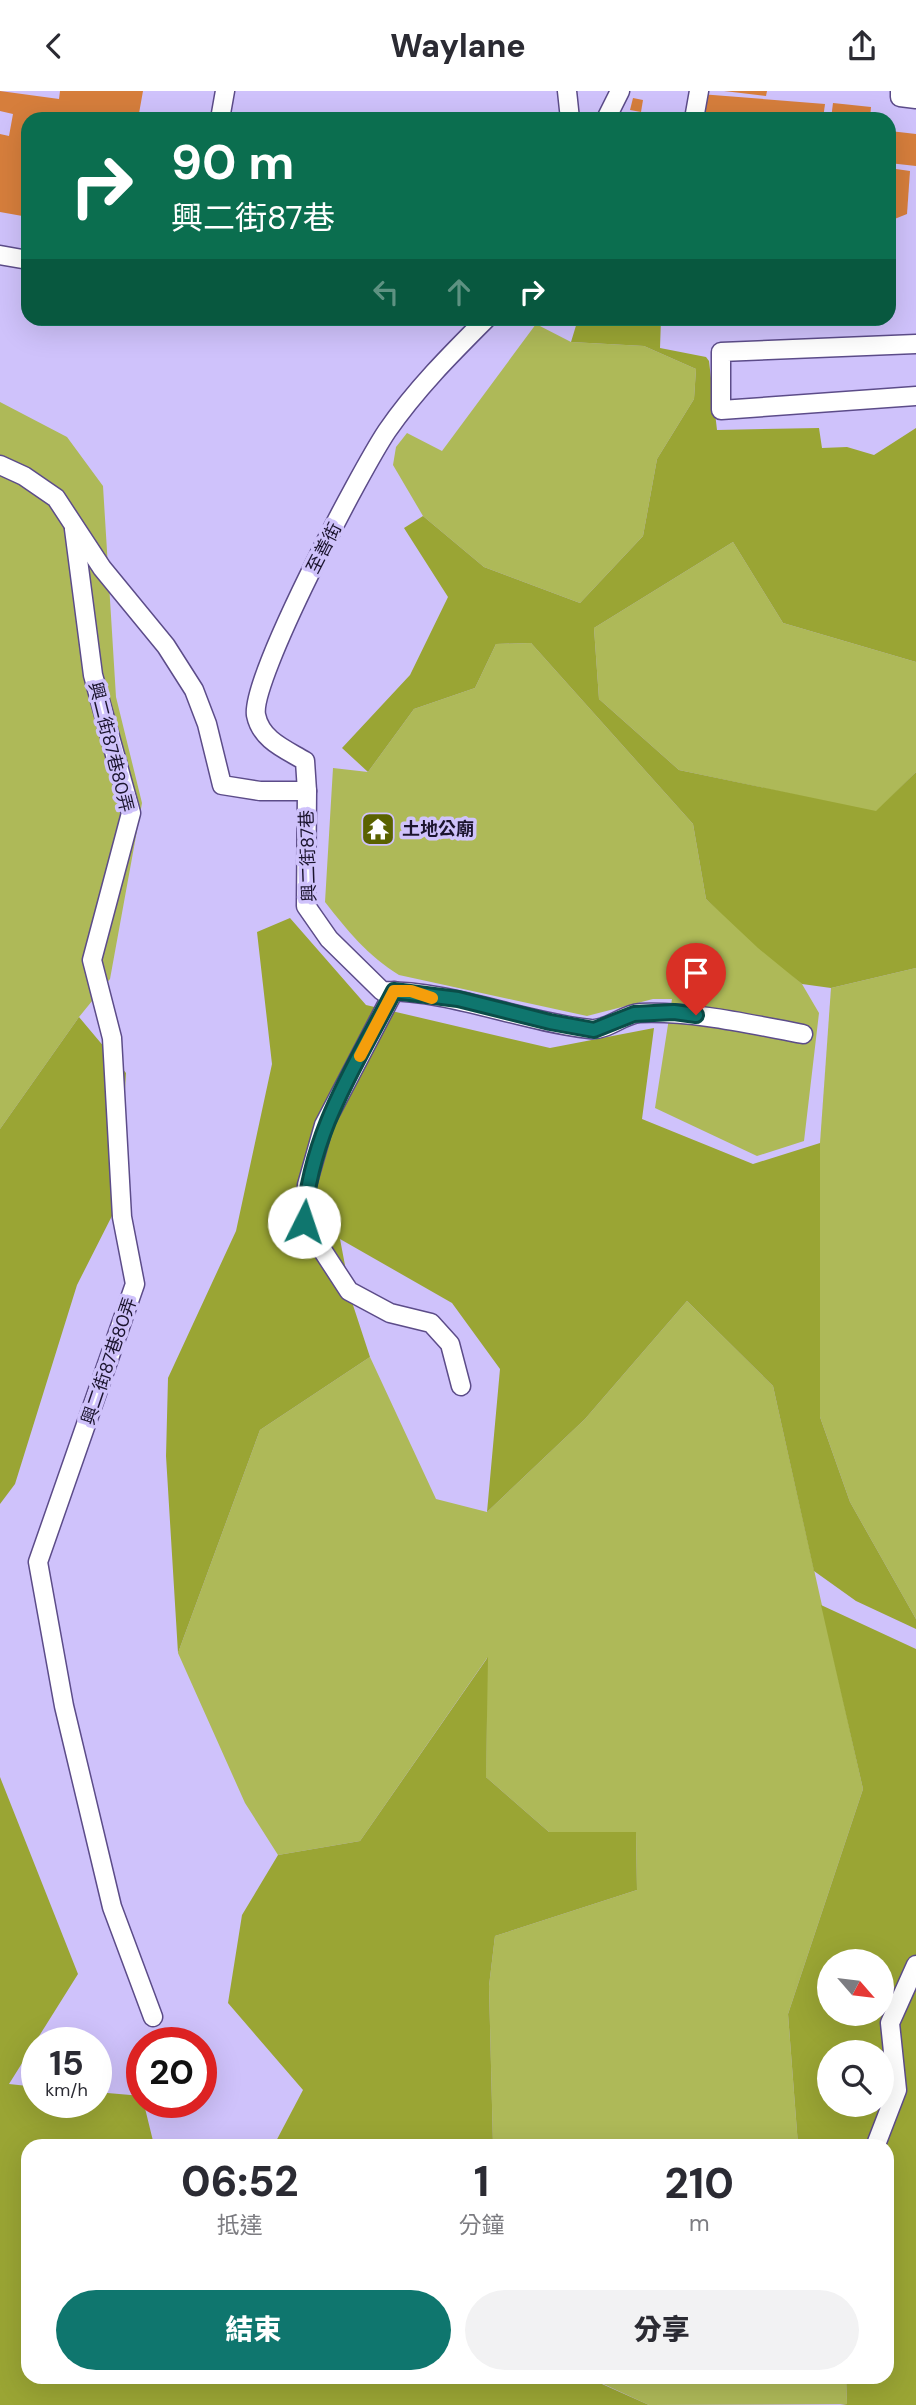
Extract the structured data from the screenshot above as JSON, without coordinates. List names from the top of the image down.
{
  "streets": {
    "street": ["至善街", "興二街87巷80弄", "興二街87巷"]
  },
  "crossings": [
    ["至善街", "興二街87巷"],
    ["興二街87巷80弄", "興二街87巷"]
  ],
  "places": {
    "temple": ["土地公廟"]
  },
  "north": "bottom right",
  "page": {
    "header": "Waylane",
    "turn": ["90 m", "興二街87巷"],
    "speed": "15 km/h",
    "limit": "20",
    "eta": [
      "06:52",
      "抵達",
      "1",
      "分鐘",
      "210",
      "m"
    ],
    "buttons": ["結束", "分享"]
  }
}
